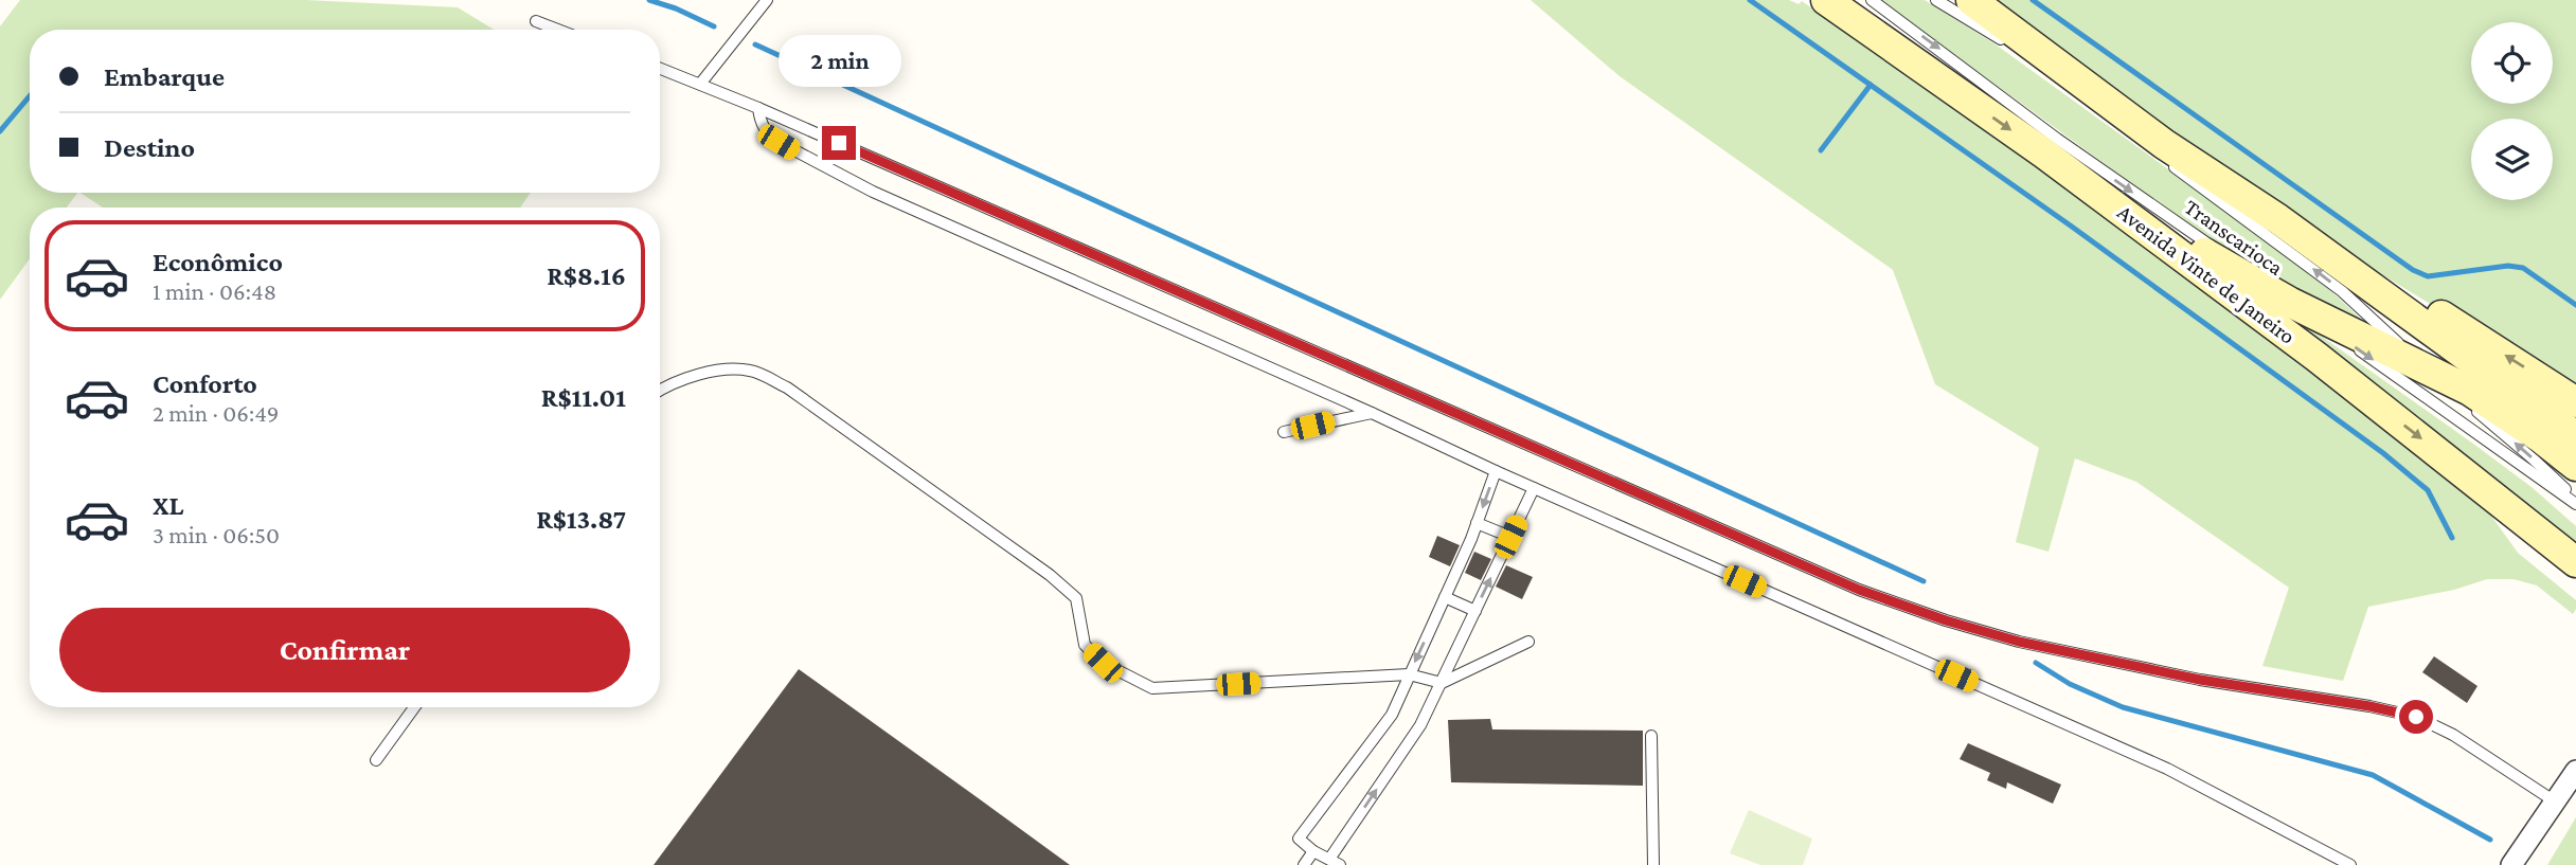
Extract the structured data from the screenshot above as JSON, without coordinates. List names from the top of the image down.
{
  "streets": {
    "street": ["Avenida Vinte de Janeiro"],
    "lane": ["Transcarioca"]
  },
  "page": {
    "banner": ["Embarque", "Destino"],
    "bubble": "2 min",
    "list": [
      {
        "name": "Econômico",
        "note": "1 min · 06:48",
        "value": "R$8.16"
      },
      {
        "name": "Conforto",
        "note": "2 min · 06:49",
        "value": "R$11.01"
      },
      {
        "name": "XL",
        "note": "3 min · 06:50",
        "value": "R$13.87"
      }
    ],
    "buttons": "Confirmar"
  }
}
